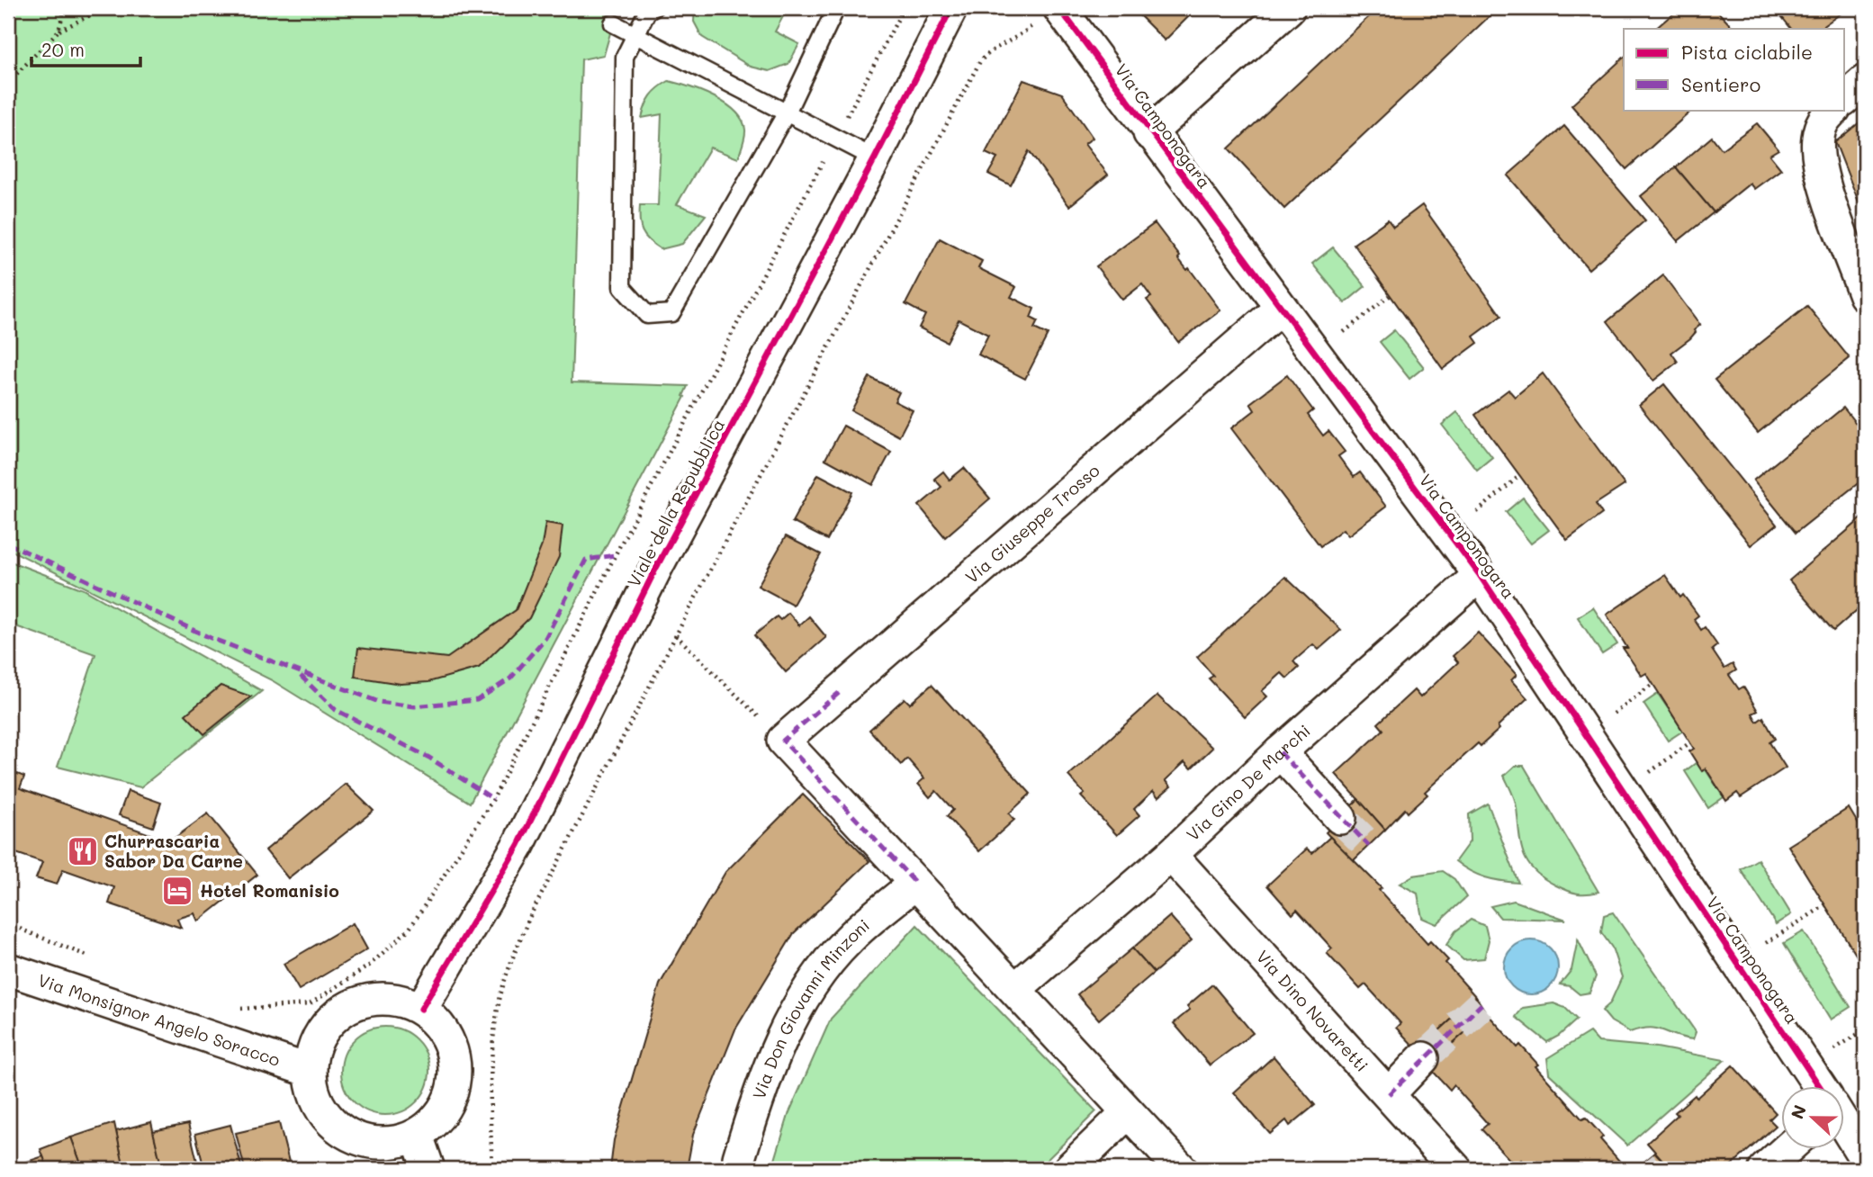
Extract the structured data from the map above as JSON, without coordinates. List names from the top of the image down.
{
  "streets": {
    "street": [
      "Via Camponogara",
      "Viale della Repubblica",
      "Via Giuseppe Trosso",
      "Via Gino De Marchi",
      "Via Dino Novaretti",
      "Via Don Giovanni Minzoni",
      "Via Monsignor Angelo Soracco"
    ]
  },
  "crossings": [
    ["Via Camponogara", "Via Giuseppe Trosso"],
    ["Via Camponogara", "Via Gino De Marchi"],
    ["Viale della Repubblica", "Via Monsignor Angelo Soracco"],
    ["Via Gino De Marchi", "Via Dino Novaretti"]
  ],
  "places": {
    "restaurant": ["Churrascaria Sabor Da Carne"],
    "hotel": ["Hotel Romanisio"]
  },
  "legend": ["Pista ciclabile", "Sentiero"],
  "scale_bar": "20 m",
  "north": "left"
}
